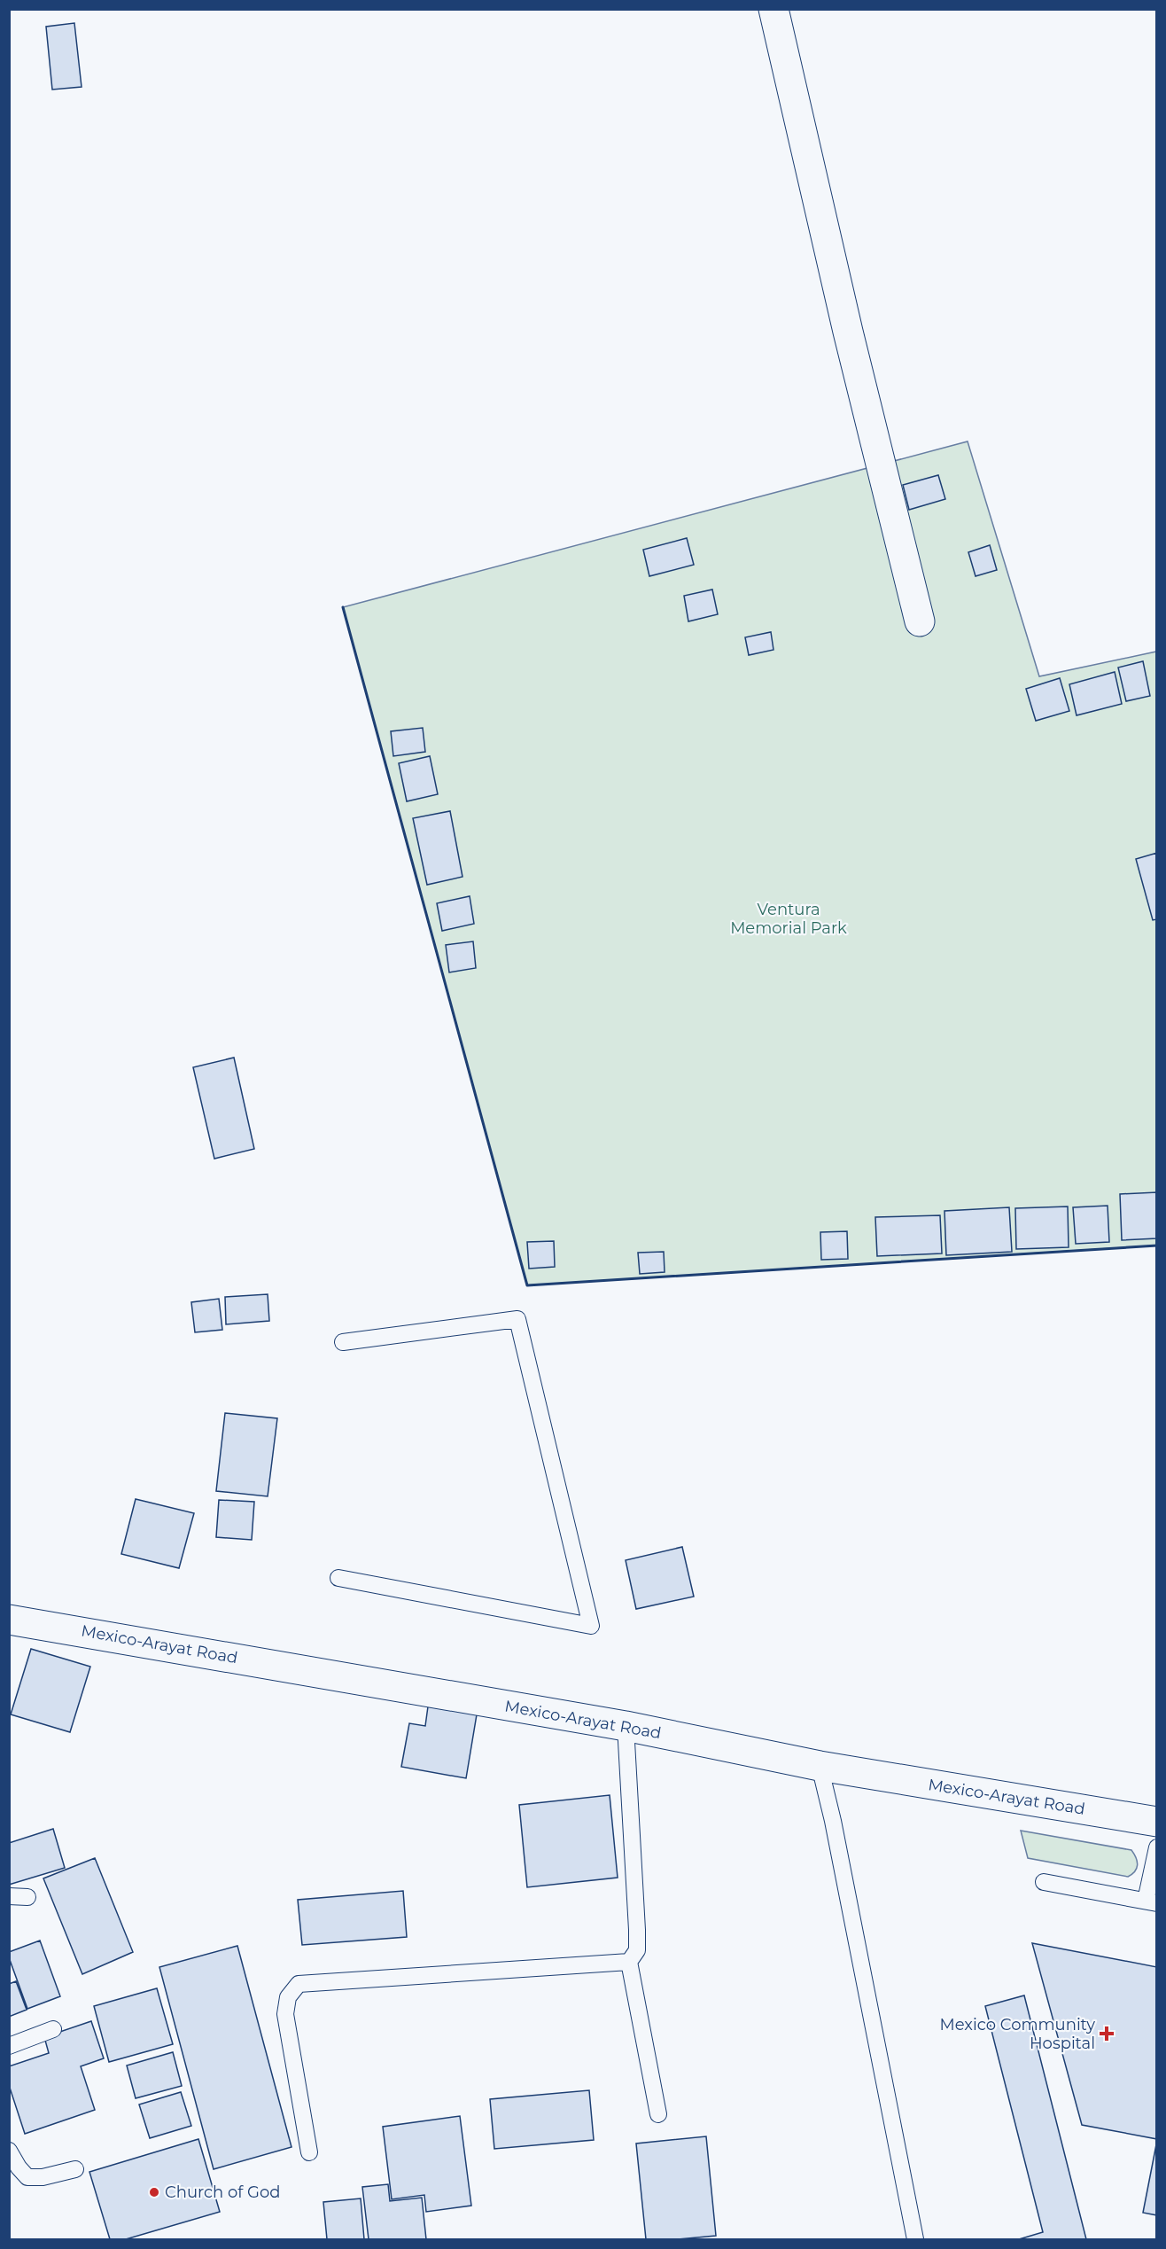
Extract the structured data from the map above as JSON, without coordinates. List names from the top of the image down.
{
  "streets": {
    "main road": ["Mexico-Arayat Road"]
  },
  "parks": ["Ventura Memorial Park"],
  "places": {
    "health": ["Mexico Community Hospital"],
    "other": ["Church of God"]
  }
}
